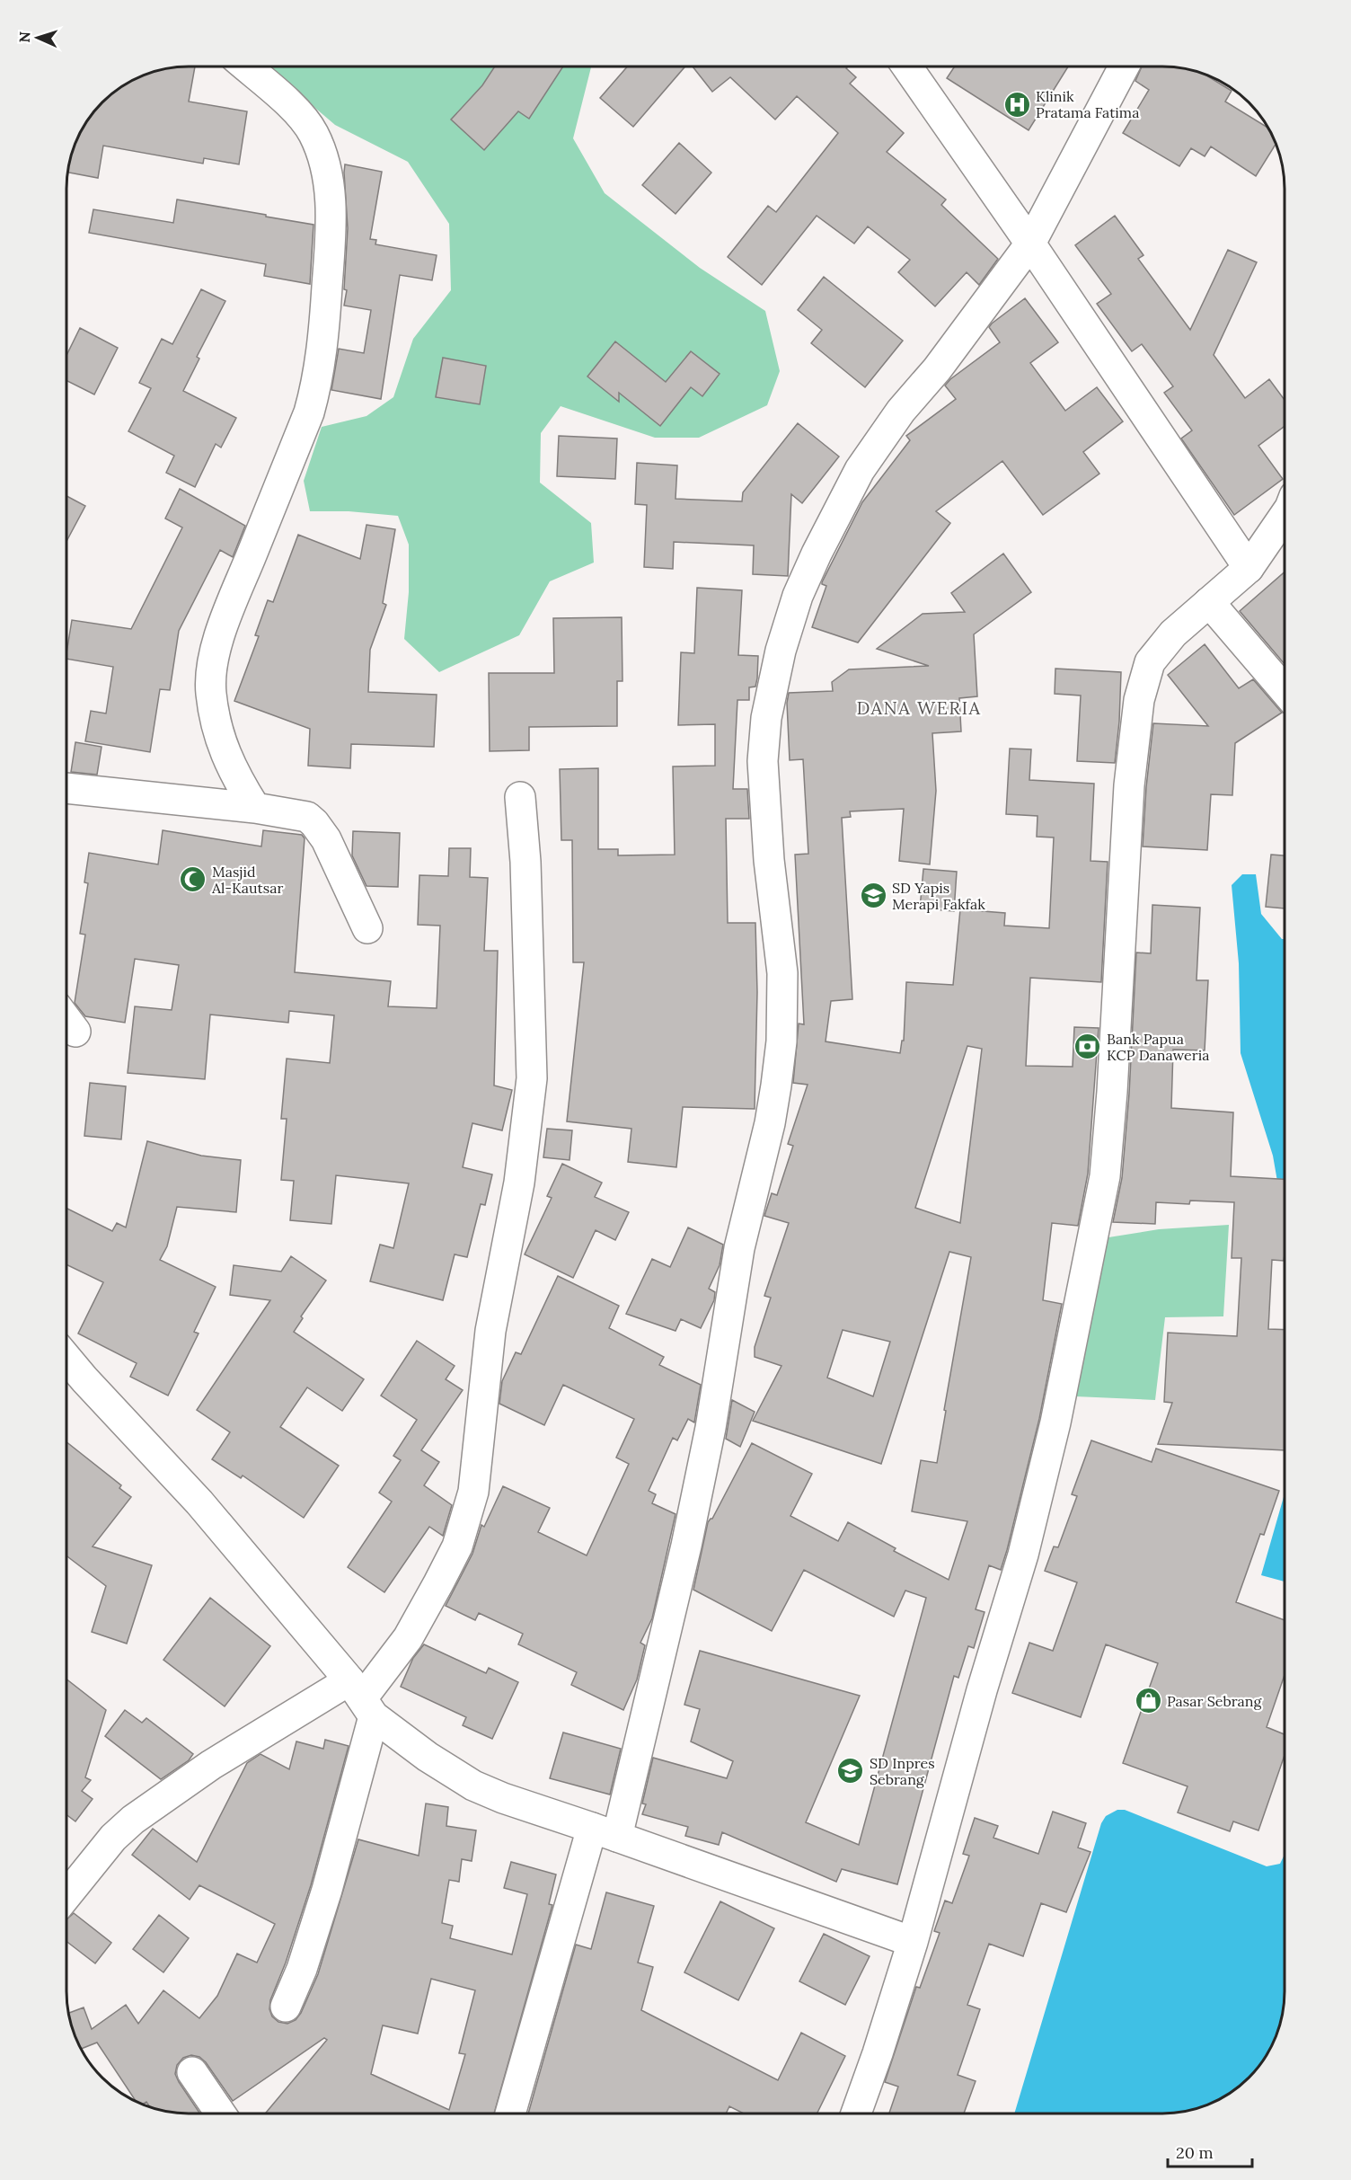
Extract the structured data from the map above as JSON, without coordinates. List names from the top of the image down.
{
  "districts": ["DANA WERIA"],
  "places": {
    "hospital": ["Klinik Pratama Fatima"],
    "mosque": ["Masjid Al-Kautsar"],
    "school or university": ["SD Yapis Merapi Fakfak", "SD Inpres Sebrang"],
    "bank": ["Bank Papua KCP Danaweria"],
    "shop": ["Pasar Sebrang"]
  },
  "scale_bar": "20 m",
  "north": "left"
}
